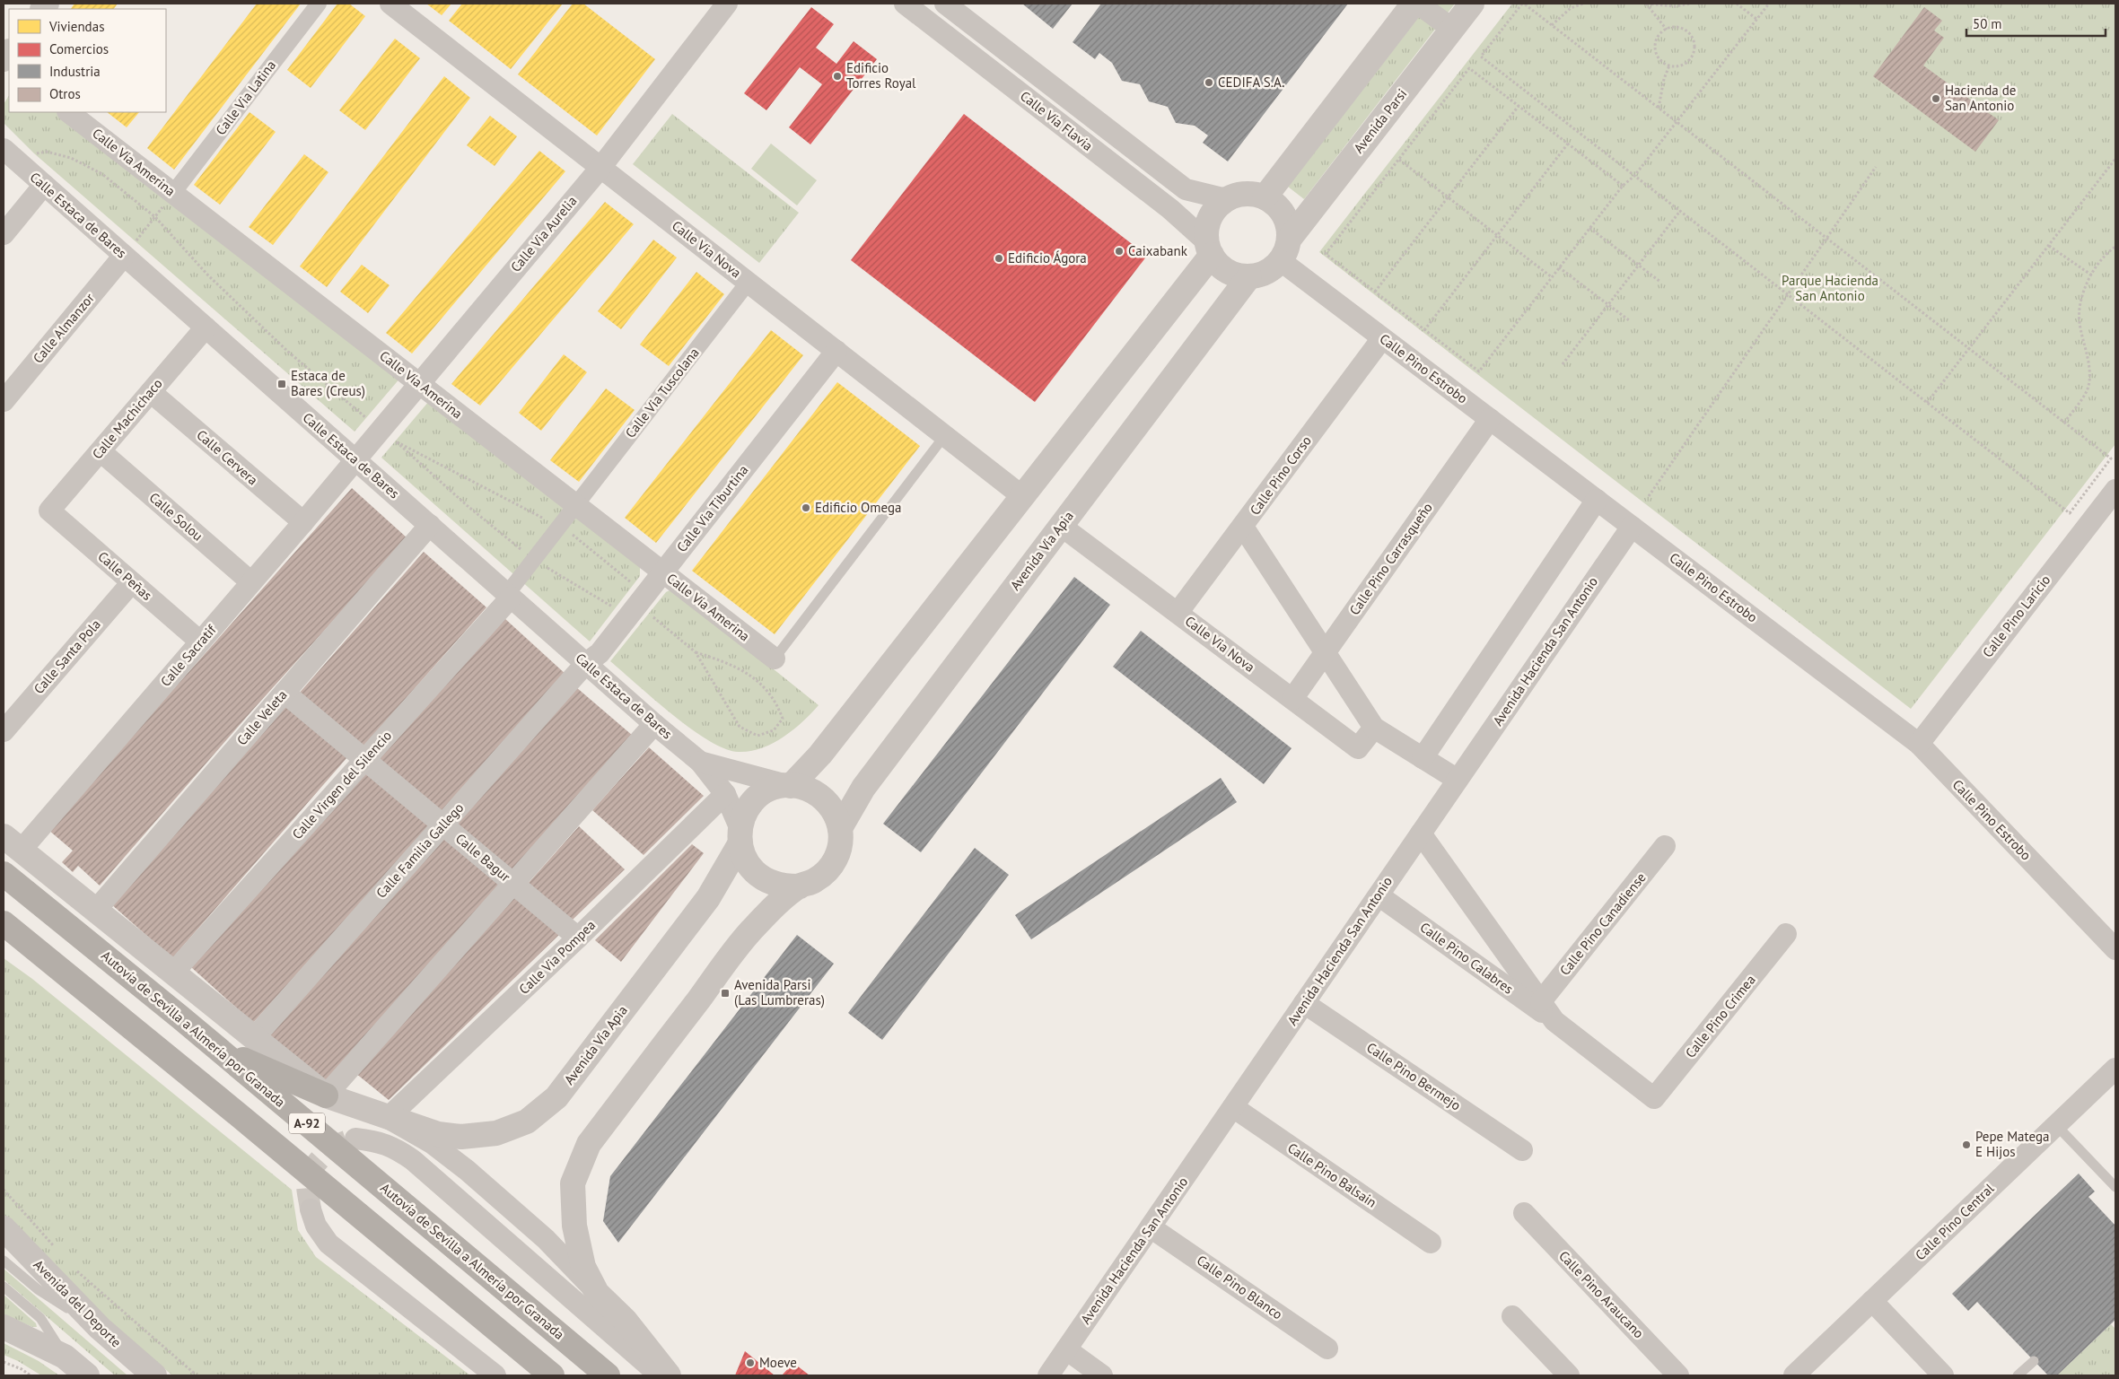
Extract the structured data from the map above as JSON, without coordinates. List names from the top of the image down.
{
  "streets": {
    "highway": ["Autovía de Sevilla a Almería por Granada", "A-92"],
    "street": [
      "Calle Via Latina",
      "Calle Vía Flavia",
      "Avenida Parsi",
      "Calle Vía Amerina",
      "Calle Estaca de Bares",
      "Calle Via Aurelia",
      "Calle Via Nova",
      "Calle Almanzor",
      "Calle Pino Estrobo",
      "Calle Via Tuscolana",
      "Calle Machichaco",
      "Calle Cervera",
      "Calle Pino Corso",
      "Calle Via Tiburtina",
      "Calle Solou",
      "Avenida Vía Apia",
      "Calle Pino Carrasqueño",
      "Calle Peñas",
      "Calle Pino Laricio",
      "Avenida Hacienda San Antonio",
      "Calle Sacratif",
      "Calle Santa Pola",
      "Calle Veleta",
      "Calle Virgen del Silencio",
      "Calle Familia Gallego",
      "Calle Bagur",
      "Calle Pino Canadiense",
      "Calle Via Pompea",
      "Calle Pino Calabres",
      "Calle Pino Crimea",
      "Calle Pino Bermejo",
      "Calle Pino Balsain",
      "Calle Pino Central",
      "Calle Pino Blanco",
      "Calle Pino Araucano",
      "Avenida del Deporte"
    ]
  },
  "crossings": [
    ["Calle Via Latina", "Calle Vía Amerina"],
    ["Calle Vía Flavia", "Avenida Parsi"],
    ["Calle Vía Flavia", "Calle Pino Estrobo"],
    ["Calle Vía Flavia", "Avenida Vía Apia"],
    ["Avenida Parsi", "Calle Pino Estrobo"],
    ["Avenida Parsi", "Avenida Vía Apia"],
    ["Calle Vía Amerina", "Calle Via Aurelia"],
    ["Calle Vía Amerina", "Calle Via Tuscolana"],
    ["Calle Vía Amerina", "Calle Via Tiburtina"],
    ["Calle Estaca de Bares", "Calle Via Aurelia"],
    ["Calle Estaca de Bares", "Calle Almanzor"],
    ["Calle Estaca de Bares", "Calle Via Tuscolana"],
    ["Calle Estaca de Bares", "Calle Machichaco"],
    ["Calle Estaca de Bares", "Calle Via Tiburtina"],
    ["Calle Estaca de Bares", "Avenida Vía Apia"],
    ["Calle Estaca de Bares", "Calle Sacratif"],
    ["Calle Estaca de Bares", "Calle Veleta"],
    ["Calle Estaca de Bares", "Calle Virgen del Silencio"],
    ["Calle Estaca de Bares", "Calle Familia Gallego"],
    ["Calle Estaca de Bares", "Calle Via Pompea"],
    ["Calle Via Aurelia", "Calle Via Nova"],
    ["Calle Via Aurelia", "Calle Sacratif"],
    ["Calle Via Nova", "Calle Via Tuscolana"],
    ["Calle Via Nova", "Calle Pino Corso"],
    ["Calle Via Nova", "Calle Via Tiburtina"],
    ["Calle Via Nova", "Avenida Vía Apia"],
    ["Calle Via Nova", "Calle Pino Carrasqueño"],
    ["Calle Pino Estrobo", "Calle Pino Corso"],
    ["Calle Pino Estrobo", "Avenida Vía Apia"],
    ["Calle Pino Estrobo", "Calle Pino Carrasqueño"],
    ["Calle Pino Estrobo", "Calle Pino Laricio"],
    ["Calle Pino Estrobo", "Avenida Hacienda San Antonio"],
    ["Calle Via Tuscolana", "Calle Virgen del Silencio"],
    ["Calle Machichaco", "Calle Cervera"],
    ["Calle Machichaco", "Calle Solou"],
    ["Calle Machichaco", "Calle Peñas"],
    ["Calle Cervera", "Calle Sacratif"],
    ["Calle Via Tiburtina", "Calle Familia Gallego"],
    ["Calle Solou", "Calle Sacratif"],
    ["Avenida Vía Apia", "Calle Sacratif"],
    ["Avenida Vía Apia", "Calle Veleta"],
    ["Avenida Vía Apia", "Calle Virgen del Silencio"],
    ["Avenida Vía Apia", "Calle Familia Gallego"],
    ["Avenida Vía Apia", "Calle Via Pompea"],
    ["Calle Peñas", "Calle Sacratif"],
    ["Calle Peñas", "Calle Santa Pola"],
    ["Avenida Hacienda San Antonio", "Calle Pino Calabres"],
    ["Avenida Hacienda San Antonio", "Calle Pino Bermejo"],
    ["Avenida Hacienda San Antonio", "Calle Pino Balsain"],
    ["Avenida Hacienda San Antonio", "Calle Pino Blanco"],
    ["Calle Veleta", "Calle Bagur"],
    ["Calle Virgen del Silencio", "Calle Bagur"],
    ["Calle Familia Gallego", "Calle Bagur"],
    ["Calle Bagur", "Calle Via Pompea"],
    ["Calle Pino Calabres", "Calle Pino Crimea"]
  ],
  "parks": ["Parque Hacienda San Antonio"],
  "places": {
    "other": [
      "Edificio Torres Royal",
      "CEDIFA S.A.",
      "Hacienda de San Antonio",
      "Caixabank",
      "Edificio Ágora",
      "Edificio Omega",
      "Pepe Matega E Hijos",
      "Moeve"
    ],
    "transit": ["Estaca de Bares (Creus)", "Avenida Parsi (Las Lumbreras)"]
  },
  "legend": [
    "Viviendas",
    "Comercios",
    "Industria",
    "Otros"
  ],
  "scale_bar": "50 m"
}
